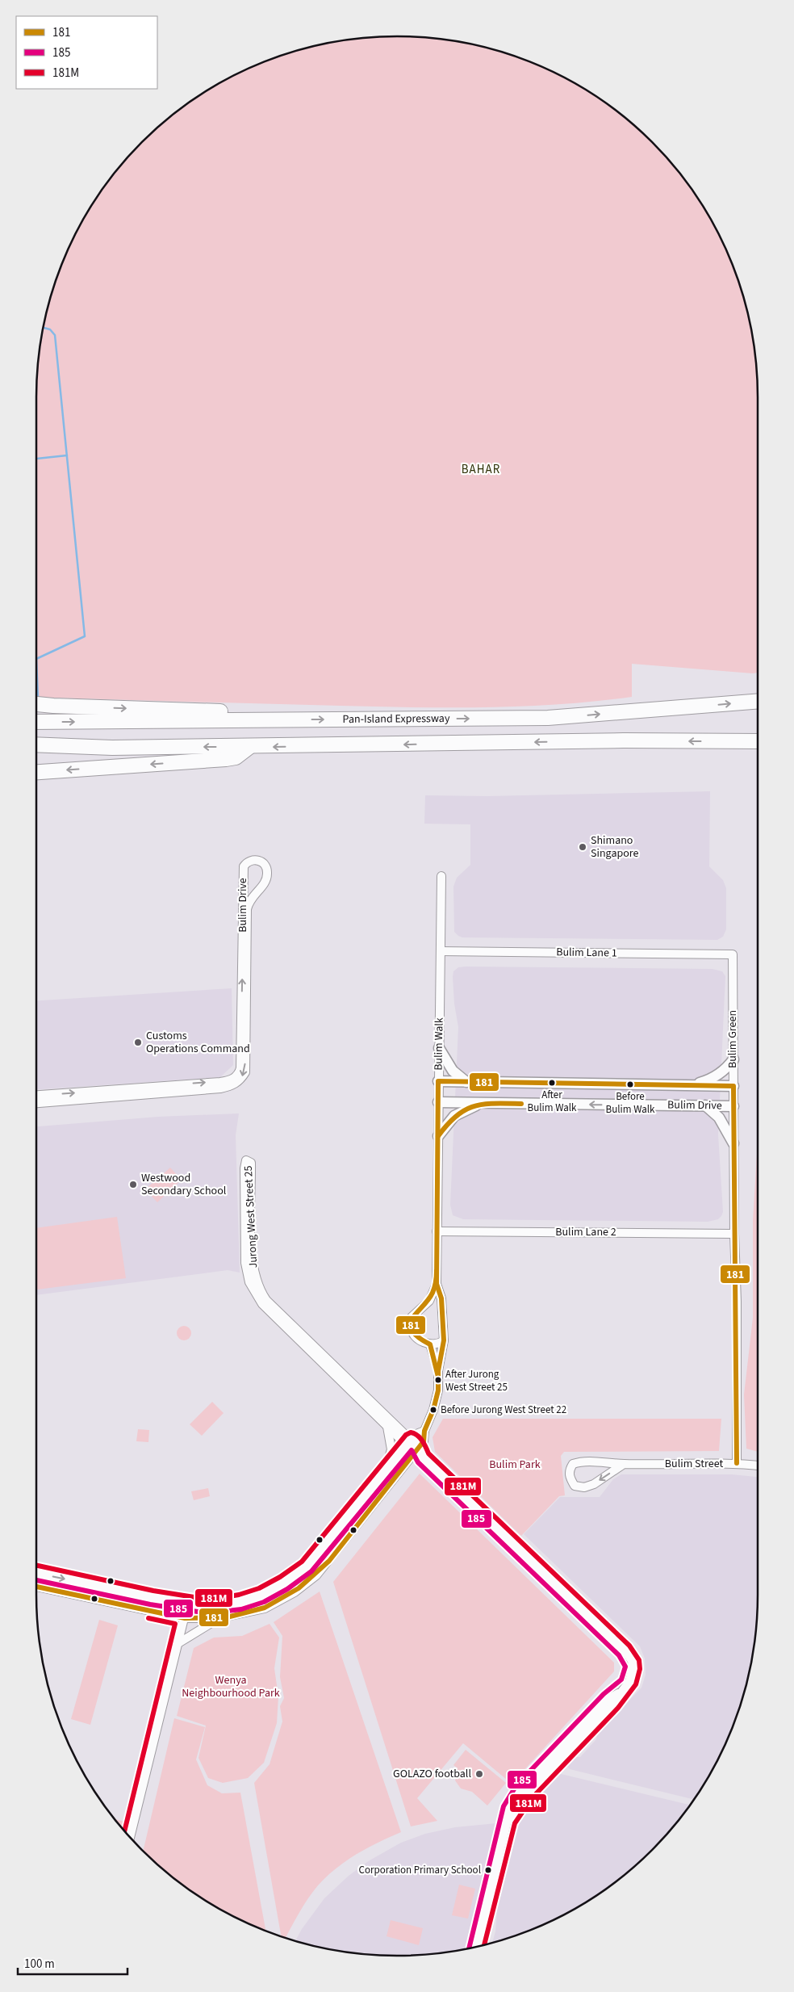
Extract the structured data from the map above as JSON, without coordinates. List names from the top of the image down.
{
  "streets": {
    "highway": ["Pan-Island Expressway"],
    "street": [
      "Bulim Drive",
      "Bulim Lane 1",
      "Bulim Green",
      "Bulim Walk",
      "Jurong West Street 25",
      "Bulim Lane 2",
      "Bulim Street"
    ]
  },
  "crossings": [
    ["Bulim Drive", "Bulim Green"],
    ["Bulim Drive", "Bulim Walk"],
    ["Bulim Lane 1", "Bulim Green"],
    ["Bulim Lane 1", "Bulim Walk"],
    ["Bulim Green", "Bulim Lane 2"],
    ["Bulim Green", "Bulim Street"],
    ["Bulim Walk", "Jurong West Street 25"],
    ["Bulim Walk", "Bulim Lane 2"]
  ],
  "districts": ["BAHAR"],
  "parks": ["Bulim Park", "Wenya Neighbourhood Park"],
  "places": [
    "Shimano Singapore",
    "Customs Operations Command",
    "After Bulim Walk",
    "Before Bulim Walk",
    "Westwood Secondary School",
    "After Jurong West Street 25",
    "Before Jurong West Street 22",
    "GOLAZO football",
    "Corporation Primary School"
  ],
  "lines": ["transit line 181", "transit line 181M", "transit line 185"],
  "legend": ["181", "185", "181M"],
  "scale_bar": "100 m"
}
